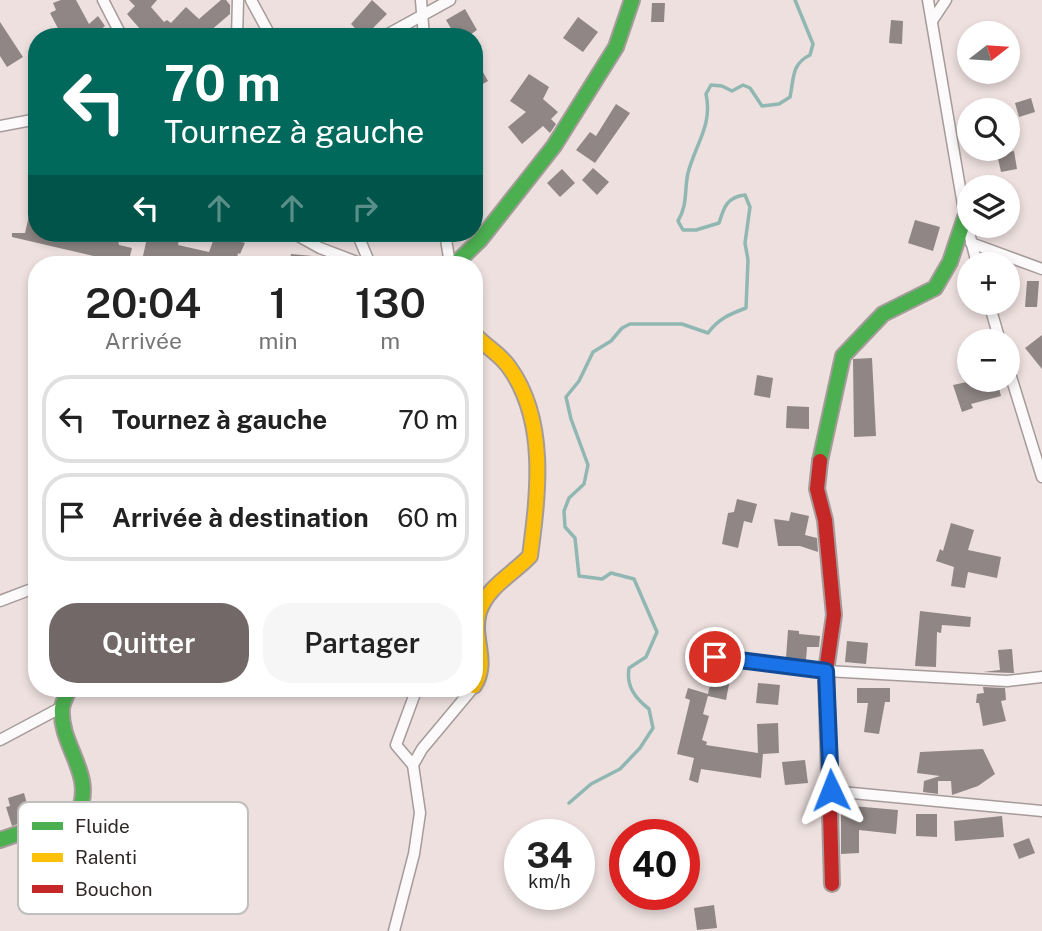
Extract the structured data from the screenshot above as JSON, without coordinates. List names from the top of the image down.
{
  "legend": ["Fluide", "Ralenti", "Bouchon"],
  "north": "right",
  "page": {
    "map_buttons": ["+", "−"],
    "turn": ["70 m", "Tournez à gauche"],
    "eta": [
      "20:04",
      "Arrivée",
      "1",
      "min",
      "130",
      "m"
    ],
    "list": [
      {
        "name": "Tournez à gauche",
        "value": "70 m"
      },
      {
        "name": "Arrivée à destination",
        "value": "60 m"
      }
    ],
    "buttons": ["Quitter", "Partager"],
    "speed": "34 km/h",
    "limit": "40"
  }
}
